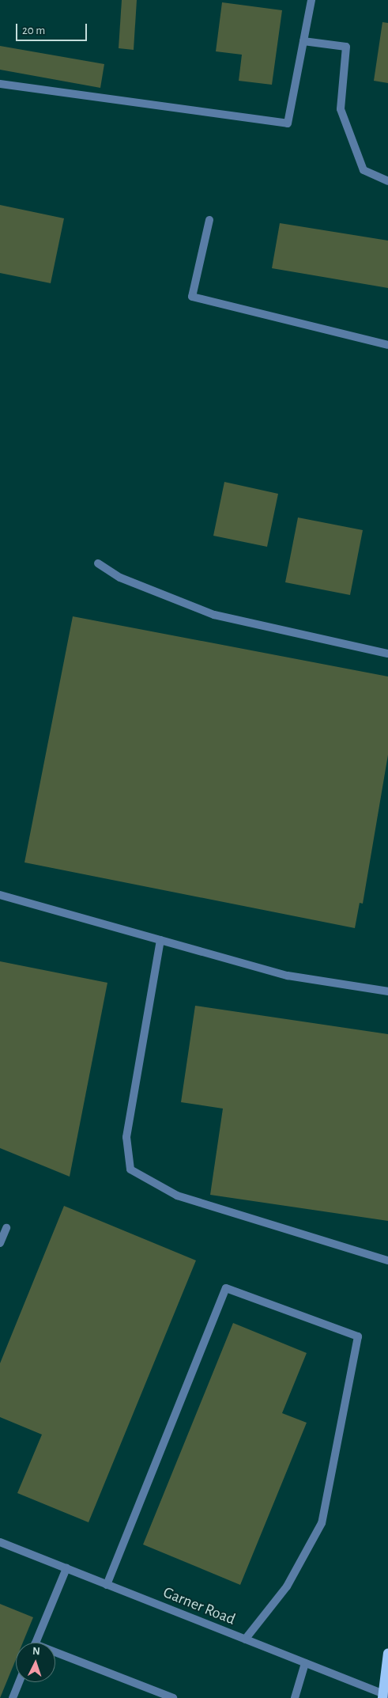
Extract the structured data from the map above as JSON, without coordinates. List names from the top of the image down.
{
  "streets": {
    "street": ["Garner Road"]
  },
  "scale_bar": "20 m",
  "north": "top"
}
